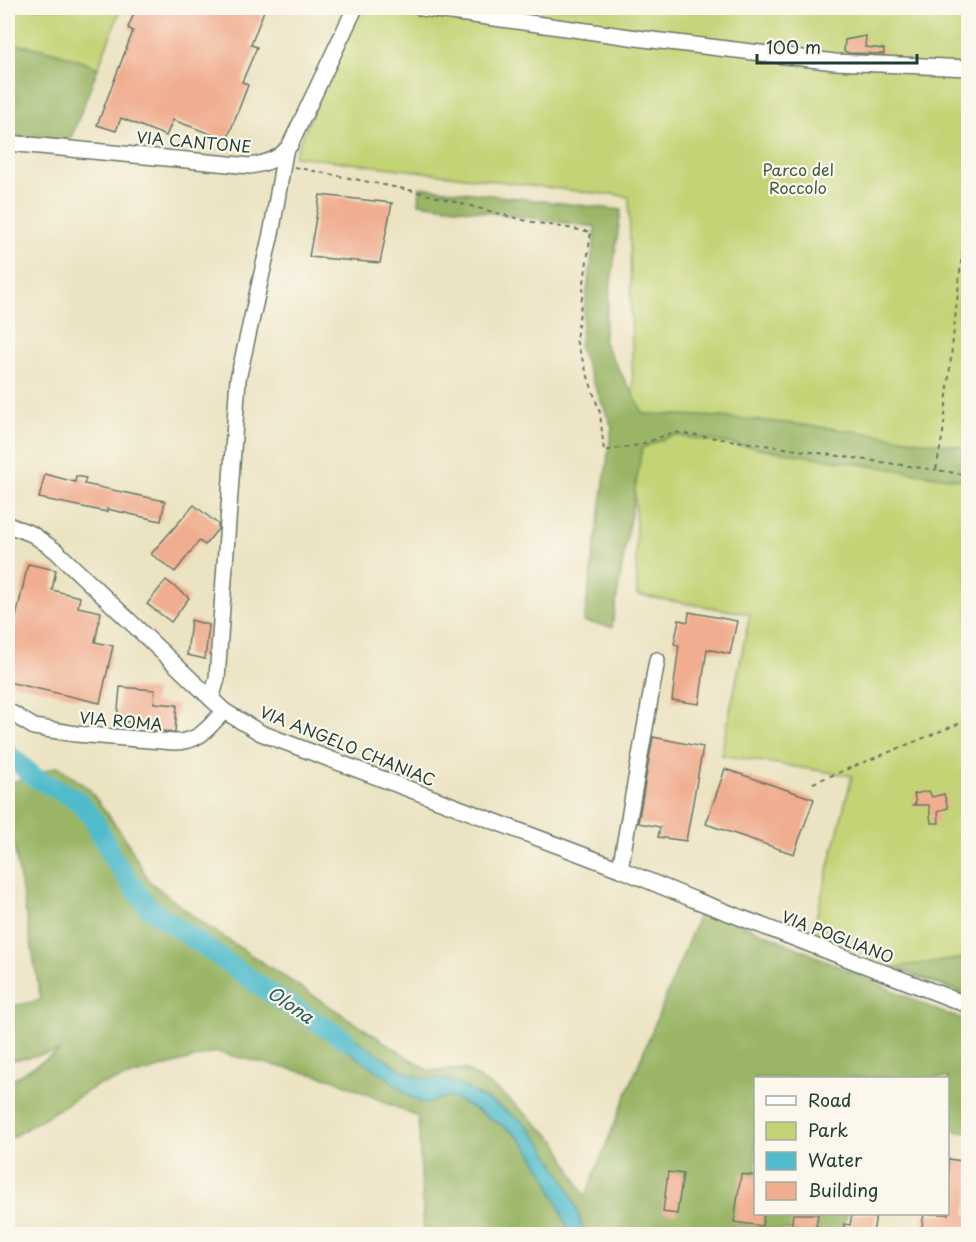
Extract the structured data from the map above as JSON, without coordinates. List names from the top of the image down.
{
  "streets": {
    "street": [
      "VIA CANTONE",
      "VIA ROMA",
      "VIA ANGELO CHANIAC",
      "VIA POGLIANO"
    ]
  },
  "crossings": [
    ["VIA ROMA", "VIA ANGELO CHANIAC"],
    ["VIA ANGELO CHANIAC", "VIA POGLIANO"]
  ],
  "water": ["Olona"],
  "parks": ["Parco del Roccolo"],
  "legend": [
    "Road",
    "Park",
    "Water",
    "Building"
  ],
  "scale_bar": "100 m"
}
